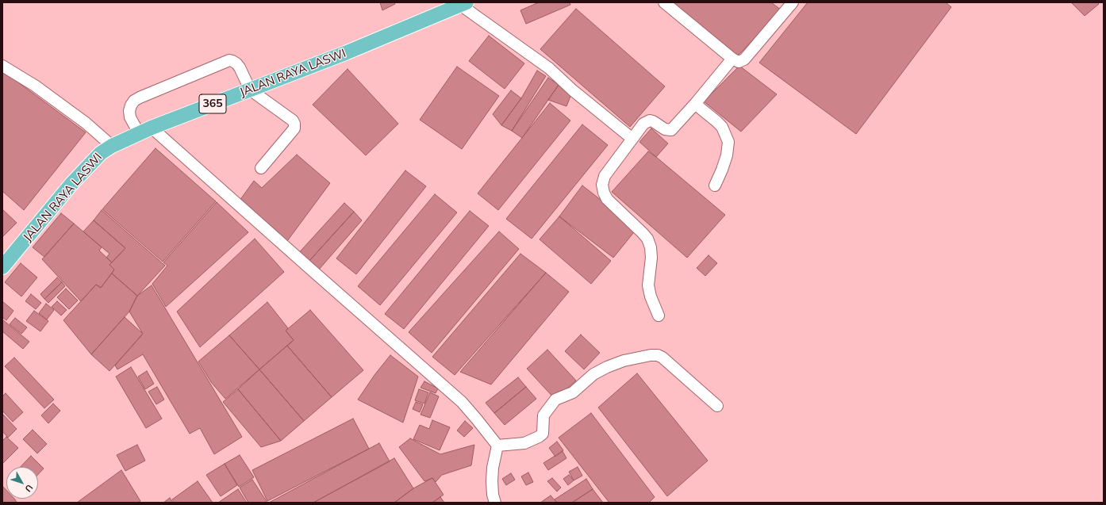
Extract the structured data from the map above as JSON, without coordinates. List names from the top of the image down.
{
  "streets": {
    "main road": ["JALAN RAYA LASWI", "365"]
  },
  "north": "bottom right"
}
